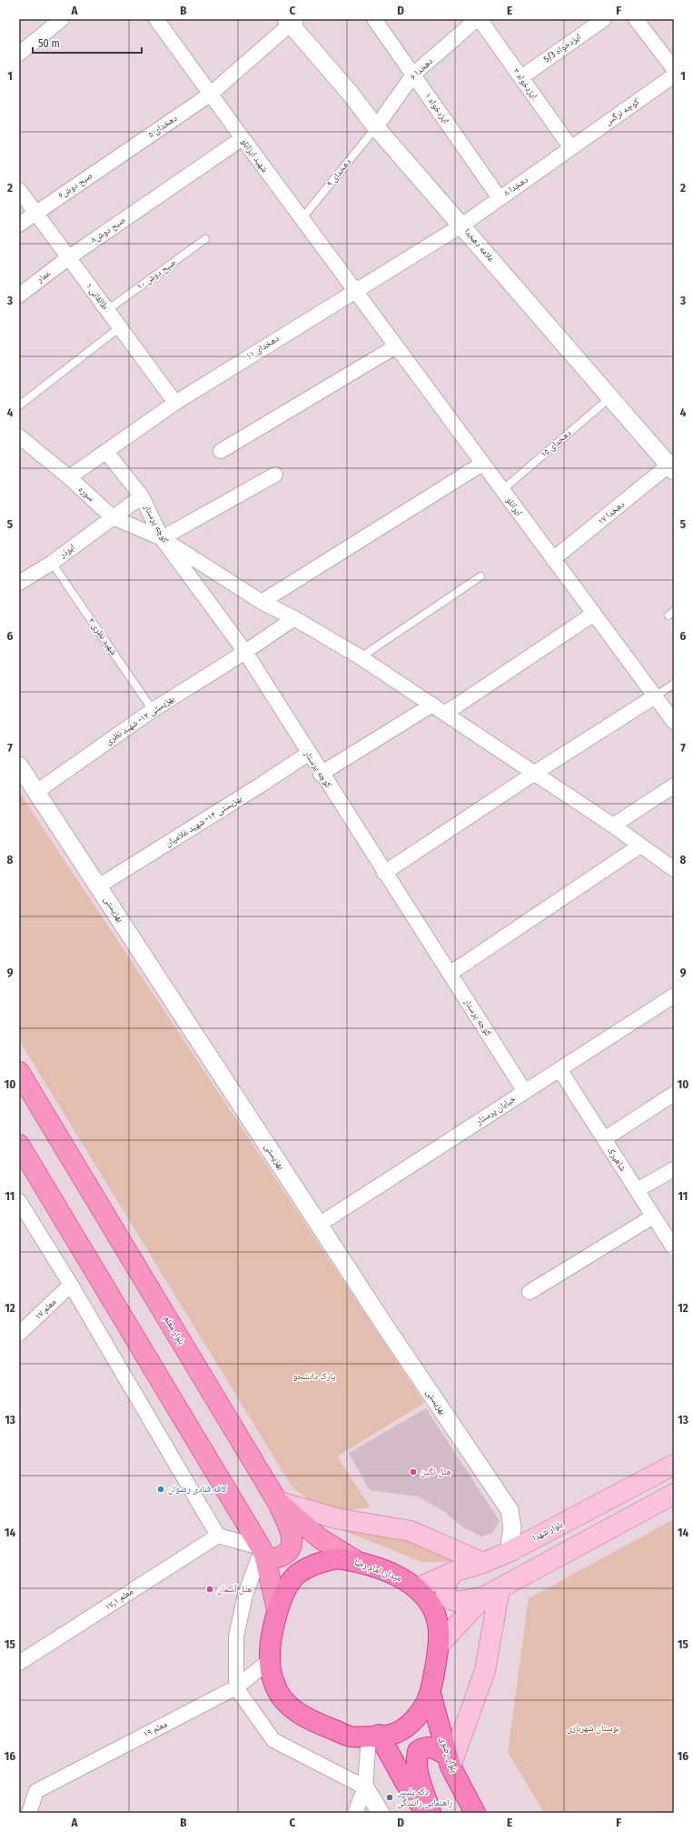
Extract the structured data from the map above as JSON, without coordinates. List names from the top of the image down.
{
  "streets": {
    "highway": ["میدان امام رضا", "بلوار رضوی"],
    "main road": ["بلوار معلم", "بلوار شهدا"],
    "street": [
      "ایزدخواه 5/3",
      "دهخدا ۶",
      "ایزدخواه ۳",
      "ایزدخواه ۱",
      "کوچه نرگس",
      "دهخدای ۵",
      "شهید ایزانلو",
      "صبح دوش۶",
      "دهخدا ۸",
      "صبح دوش۸",
      "علامه دهخدا",
      "عمار",
      "طالقانی ۱",
      "دهخدای ۱۱",
      "سوره",
      "ایرانلو",
      "دهخدا ۱۷",
      "کوچه پرستار",
      "ابوذر",
      "بهزیستی ۱۲- شهید نظری",
      "بهزیستی ۱۴- شهید غلامیان",
      "بهزیستی",
      "خیابان پرستار",
      "شاهپرک",
      "معلم ۱۷",
      "معلم ۱۷٫۱",
      "معلم ۱۹"
    ],
    "lane": [
      "دهخدای ۹",
      "صبح دوش ۱۰",
      "دهخدای ۱۵",
      "شهید نظری ۲"
    ]
  },
  "crossings": [
    ["ایزدخواه 5/3", "ایزدخواه ۳"],
    ["دهخدا ۶", "ایزدخواه ۱"],
    ["دهخدا ۶", "دهخدای ۹"],
    ["دهخدا ۶", "علامه دهخدا"],
    ["ایزدخواه ۳", "کوچه نرگس"],
    ["ایزدخواه ۳", "دهخدا ۸"],
    ["ایزدخواه ۱", "دهخدا ۸"],
    ["کوچه نرگس", "دهخدا ۸"],
    ["دهخدای ۵", "شهید ایزانلو"],
    ["دهخدای ۵", "صبح دوش۶"],
    ["دهخدای ۵", "علامه دهخدا"],
    ["شهید ایزانلو", "دهخدای ۹"],
    ["شهید ایزانلو", "صبح دوش۸"],
    ["شهید ایزانلو", "دهخدای ۱۱"],
    ["شهید ایزانلو", "ایرانلو"],
    ["دهخدای ۹", "علامه دهخدا"],
    ["صبح دوش۶", "طالقانی ۱"],
    ["دهخدا ۸", "علامه دهخدا"],
    ["دهخدا ۸", "دهخدای ۱۱"],
    ["صبح دوش۸", "عمار"],
    ["صبح دوش۸", "طالقانی ۱"],
    ["علامه دهخدا", "دهخدای ۱۱"],
    ["علامه دهخدا", "دهخدای ۱۵"],
    ["علامه دهخدا", "دهخدا ۱۷"],
    ["صبح دوش ۱۰", "طالقانی ۱"],
    ["عمار", "طالقانی ۱"],
    ["طالقانی ۱", "دهخدای ۱۱"],
    ["دهخدای ۱۱", "سوره"],
    ["دهخدای ۱۱", "ایرانلو"],
    ["دهخدای ۱۱", "کوچه پرستار"],
    ["دهخدای ۱۵", "ایرانلو"],
    ["سوره", "کوچه پرستار"],
    ["سوره", "ابوذر"],
    ["سوره", "بهزیستی ۱۲- شهید نظری"],
    ["ایرانلو", "دهخدا ۱۷"],
    ["کوچه پرستار", "ابوذر"],
    ["کوچه پرستار", "بهزیستی ۱۲- شهید نظری"],
    ["کوچه پرستار", "بهزیستی ۱۴- شهید غلامیان"],
    ["کوچه پرستار", "خیابان پرستار"],
    ["ابوذر", "شهید نظری ۲"],
    ["شهید نظری ۲", "بهزیستی ۱۲- شهید نظری"],
    ["بهزیستی ۱۲- شهید نظری", "بهزیستی"],
    ["بهزیستی ۱۴- شهید غلامیان", "بهزیستی"],
    ["بهزیستی", "خیابان پرستار"],
    ["بهزیستی", "بلوار شهدا"],
    ["خیابان پرستار", "شاهپرک"],
    ["بلوار معلم", "میدان امام رضا"],
    ["بلوار شهدا", "میدان امام رضا"],
    ["میدان امام رضا", "معلم ۱۹"],
    ["میدان امام رضا", "بلوار رضوی"]
  ],
  "parks": ["پارک دانشجو", "بوستان شهربازی"],
  "places": [
    "هتل نگین",
    "کافه قنادی رضوان",
    "هتل آسمان",
    "دکه پلیس راهنمایی رانندگی"
  ],
  "scale_bar": "50 m",
  "grid": {
    "columns": [
      "A",
      "B",
      "C",
      "D",
      "E",
      "F"
    ],
    "rows": [
      "1",
      "2",
      "3",
      "4",
      "5",
      "6",
      "7",
      "8",
      "9",
      "10",
      "11",
      "12",
      "13",
      "14",
      "15",
      "16"
    ]
  }
}
